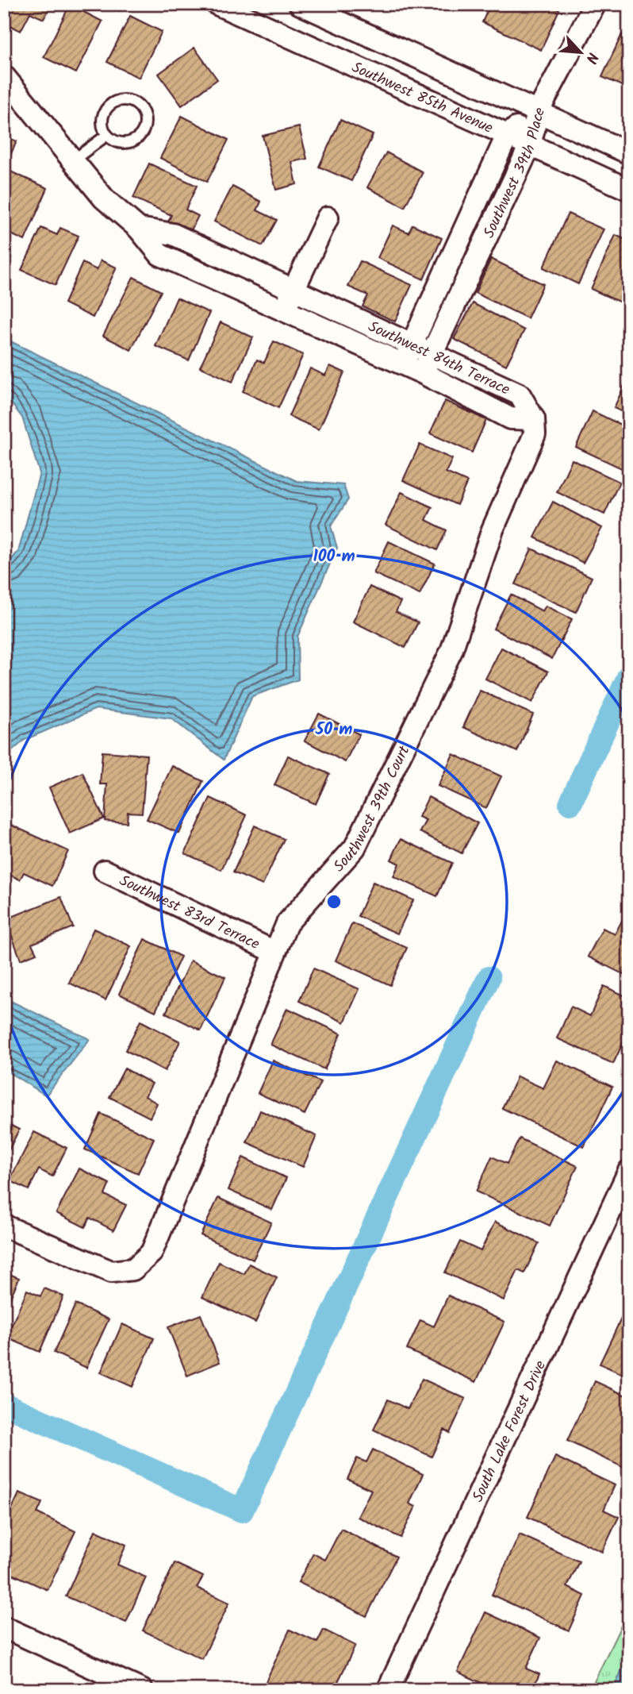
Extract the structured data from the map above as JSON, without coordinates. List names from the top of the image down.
{
  "streets": {
    "street": [
      "Southwest 85th Avenue",
      "Southwest 39th Place",
      "Southwest 84th Terrace",
      "Southwest 39th Court",
      "Southwest 83rd Terrace",
      "South Lake Forest Drive"
    ]
  },
  "crossings": [
    ["Southwest 85th Avenue", "Southwest 39th Place"],
    ["Southwest 39th Place", "Southwest 84th Terrace"],
    ["Southwest 84th Terrace", "Southwest 39th Court"],
    ["Southwest 39th Court", "Southwest 83rd Terrace"]
  ],
  "north": "bottom right",
  "rings": ["100 m", "50 m"]
}
